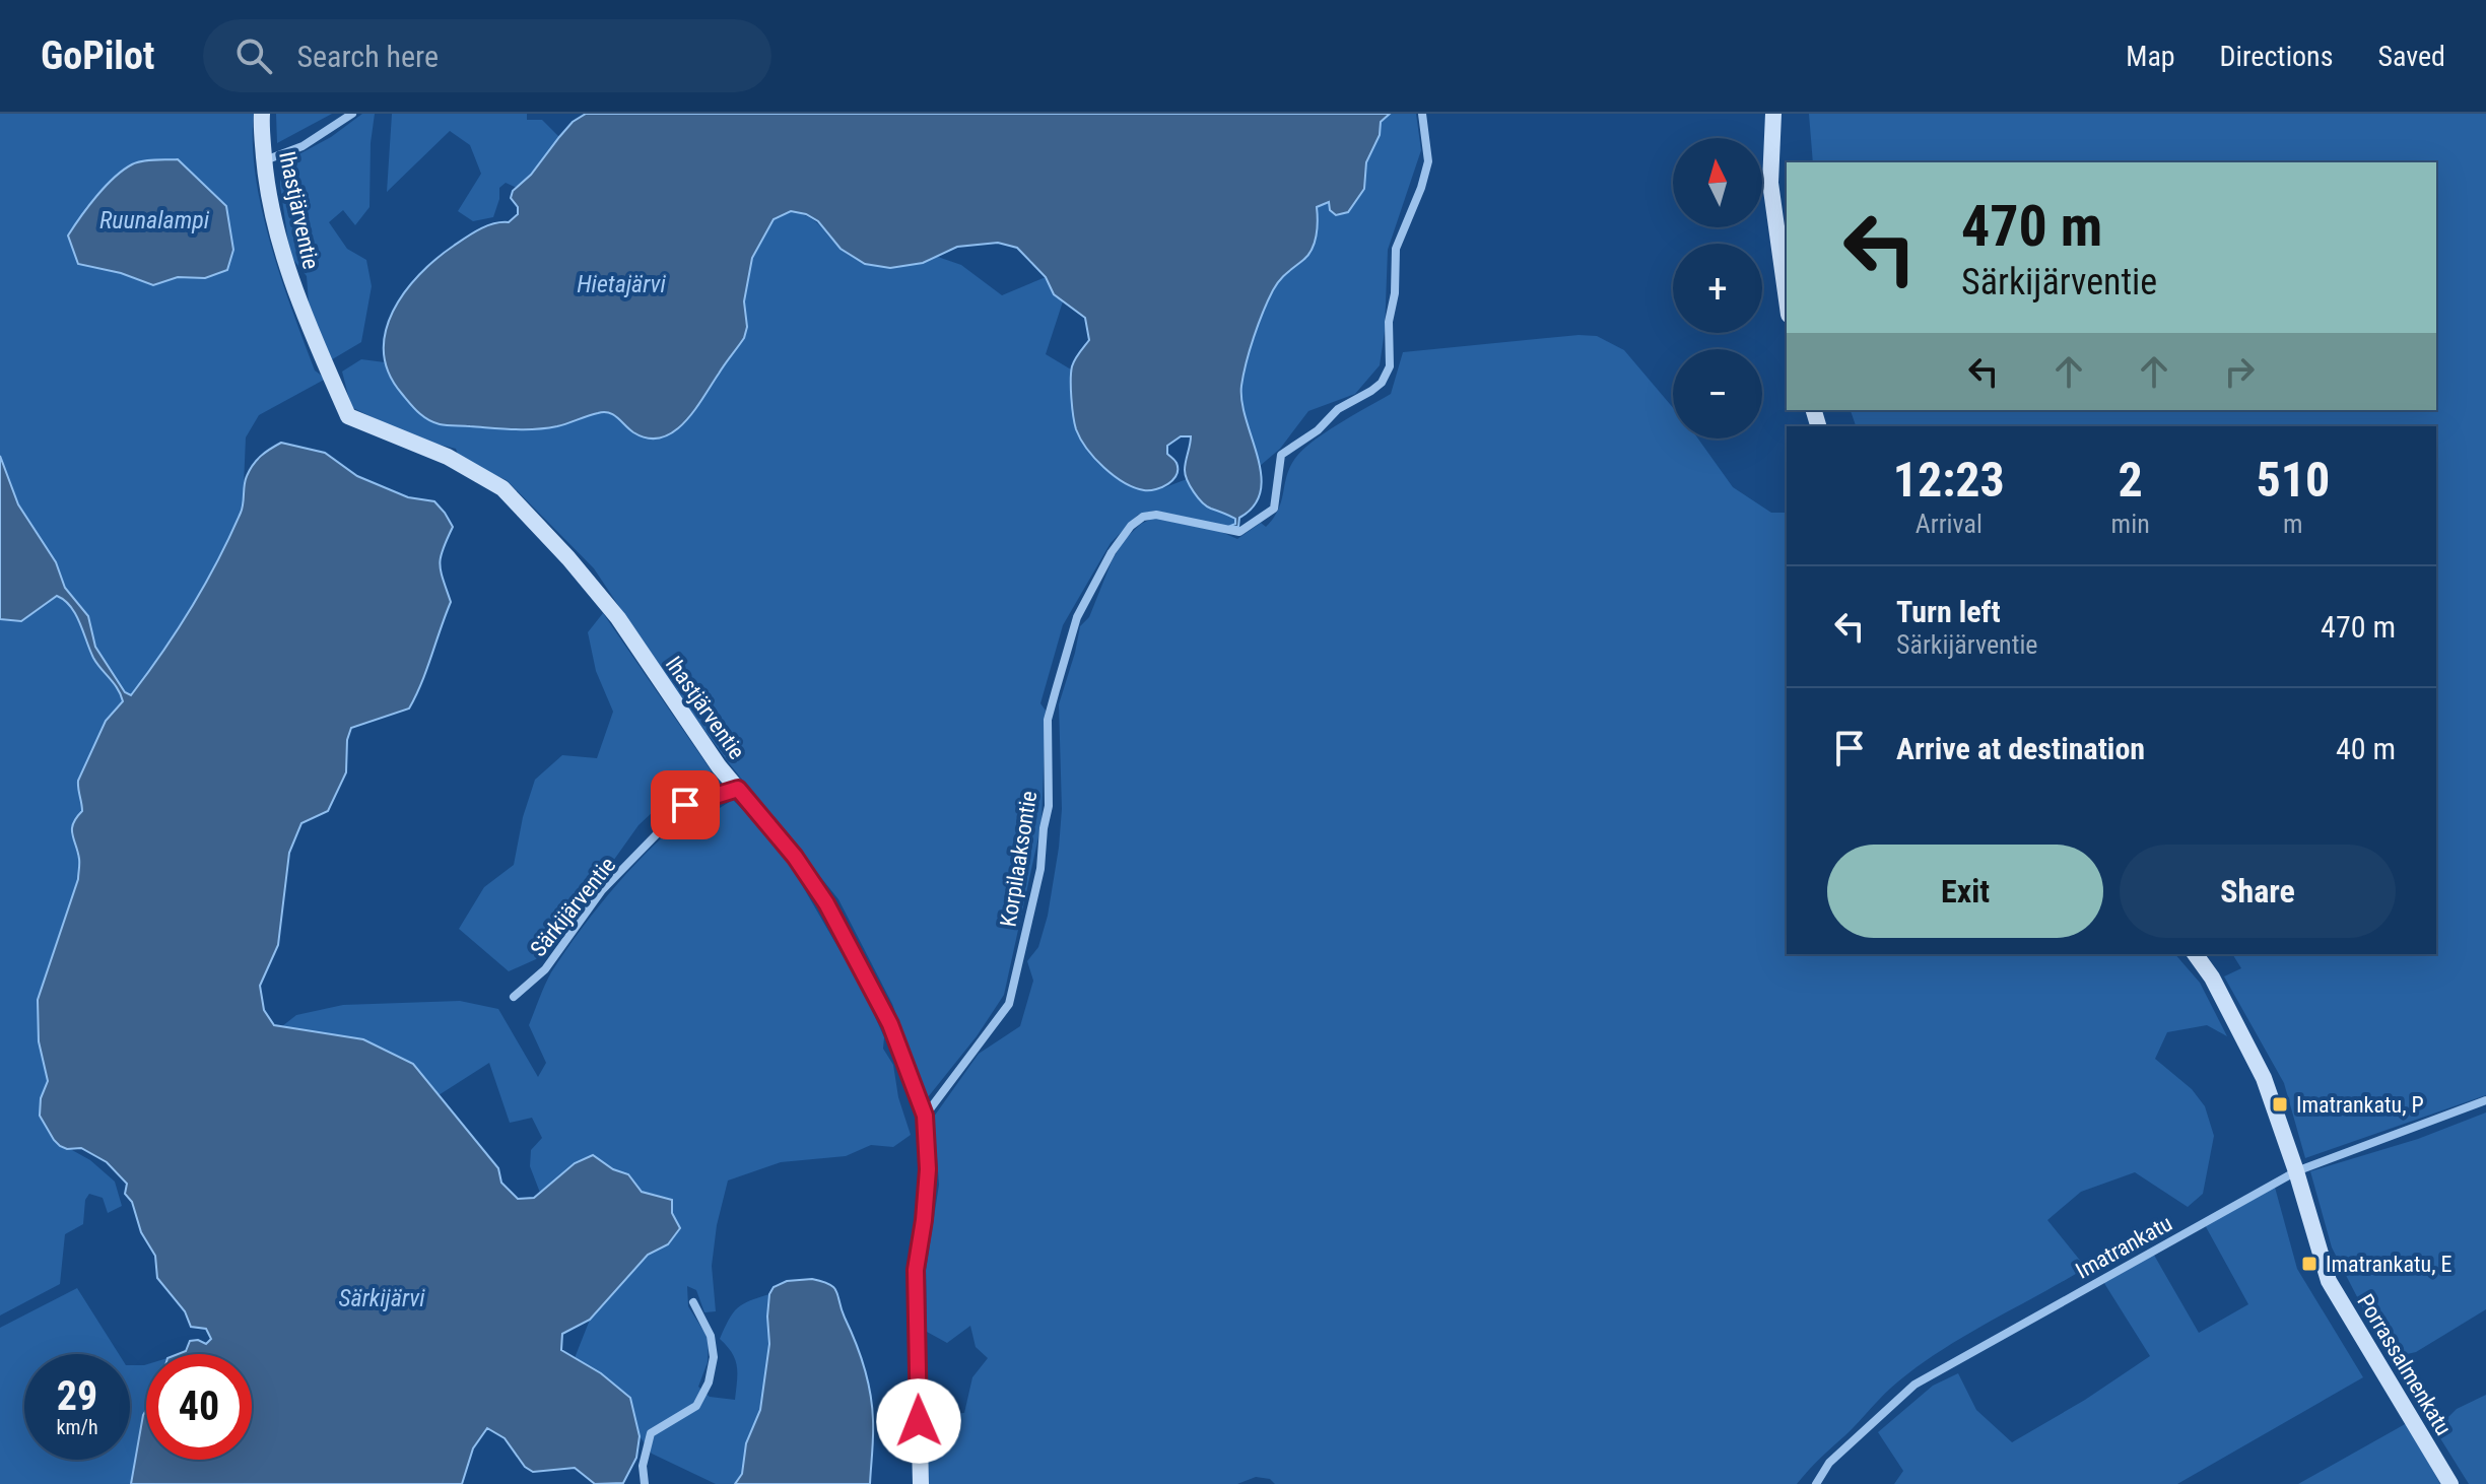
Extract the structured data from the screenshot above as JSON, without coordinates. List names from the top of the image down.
{
  "streets": {
    "street": [
      "Ihastjärventie",
      "Korpilaaksontie",
      "Särkijärventie",
      "Imatrankatu",
      "Porrassalmenkatu"
    ]
  },
  "crossings": [
    ["Ihastjärventie", "Korpilaaksontie"],
    ["Ihastjärventie", "Särkijärventie"],
    ["Imatrankatu", "Porrassalmenkatu"]
  ],
  "water": ["Ruunalampi", "Hietajärvi", "Särkijärvi"],
  "places": {
    "transit": ["Imatrankatu, P", "Imatrankatu, E"]
  },
  "north": "top",
  "page": {
    "header": "GoPilot",
    "search": "Search here",
    "nav": ["Map", "Directions", "Saved"],
    "map_buttons": ["+", "−"],
    "turn": ["470 m", "Särkijärventie"],
    "eta": [
      "12:23",
      "Arrival",
      "2",
      "min",
      "510",
      "m"
    ],
    "list": [
      {
        "name": "Turn left",
        "note": "Särkijärventie",
        "value": "470 m"
      },
      {
        "name": "Arrive at destination",
        "value": "40 m"
      }
    ],
    "buttons": ["Exit", "Share"],
    "speed": "29 km/h",
    "limit": "40"
  }
}
